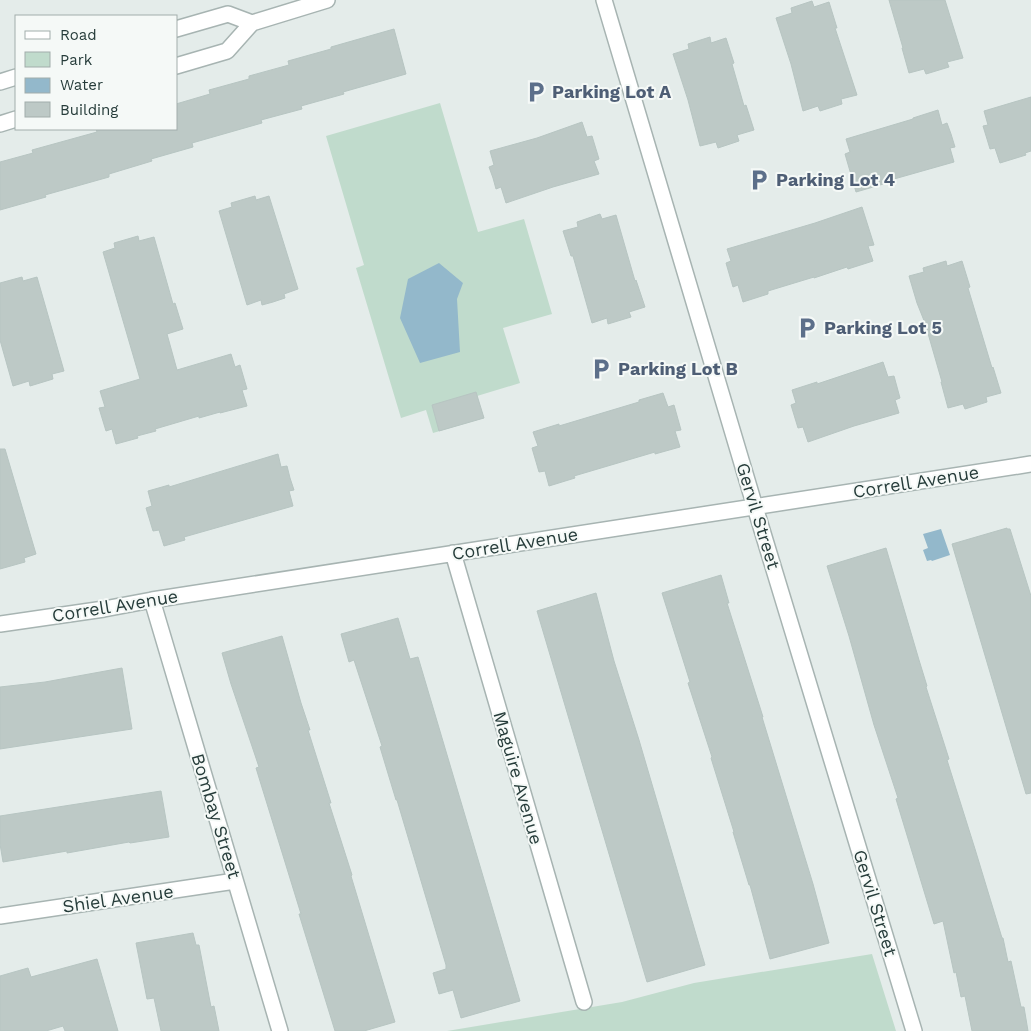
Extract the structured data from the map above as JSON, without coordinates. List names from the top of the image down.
{
  "streets": {
    "street": [
      "Correll Avenue",
      "Gervil Street",
      "Maguire Avenue",
      "Bombay Street",
      "Shiel Avenue"
    ]
  },
  "crossings": [
    ["Correll Avenue", "Gervil Street"],
    ["Correll Avenue", "Maguire Avenue"],
    ["Correll Avenue", "Bombay Street"],
    ["Bombay Street", "Shiel Avenue"]
  ],
  "places": {
    "parking": [
      "Parking Lot A",
      "Parking Lot 4",
      "Parking Lot 5",
      "Parking Lot B"
    ]
  },
  "legend": [
    "Road",
    "Park",
    "Water",
    "Building"
  ]
}
